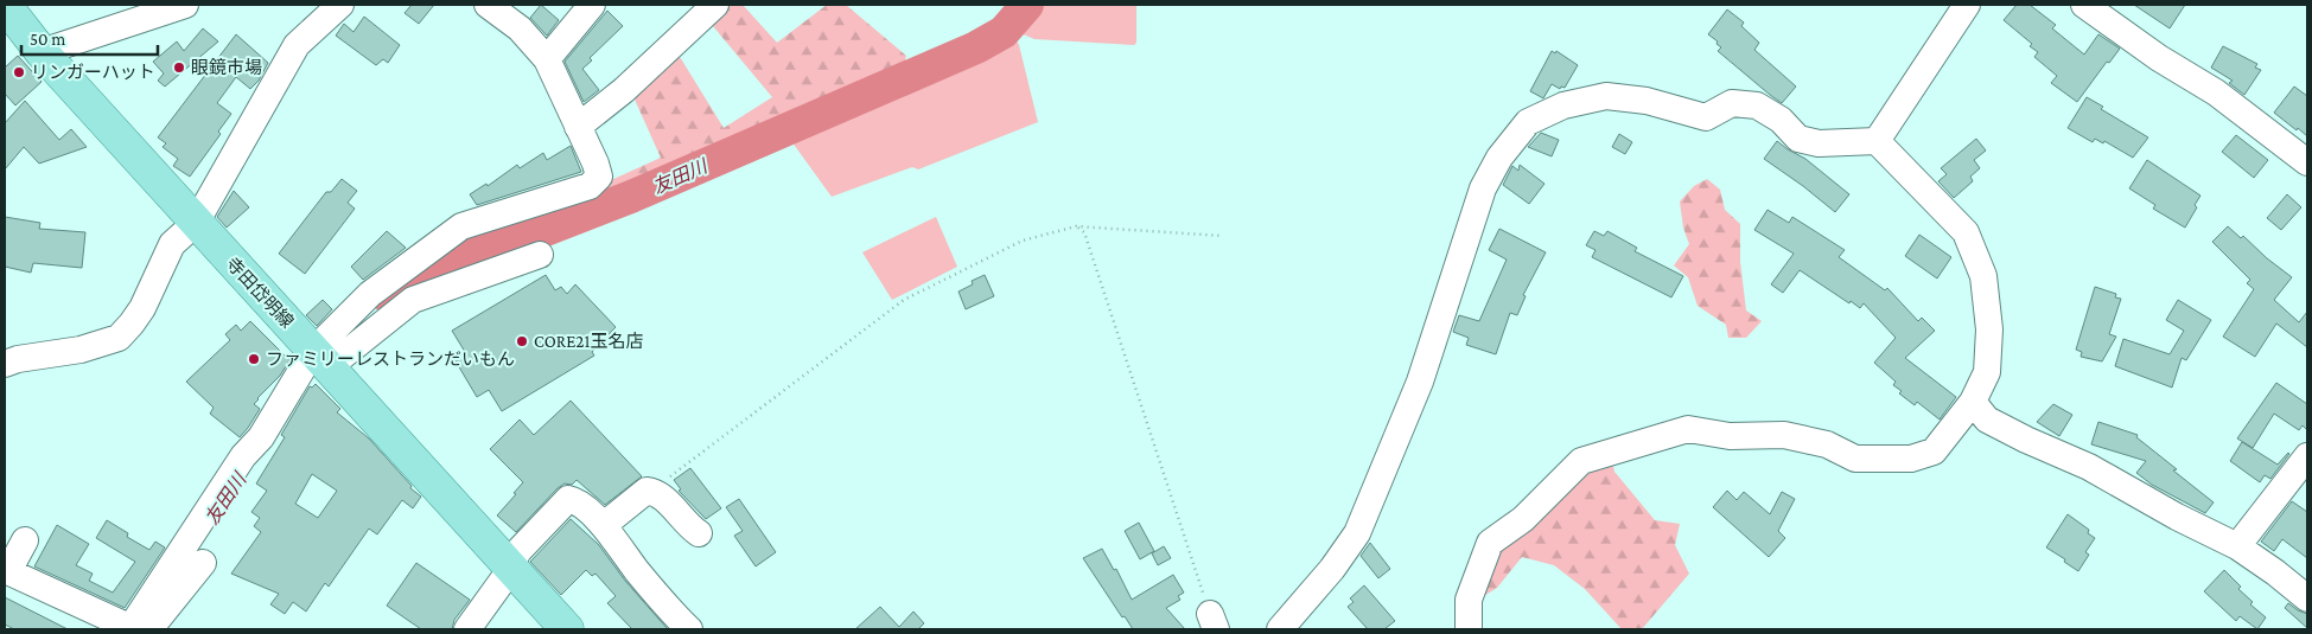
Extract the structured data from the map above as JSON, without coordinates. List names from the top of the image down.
{
  "streets": {
    "main road": ["寺田岱明線"]
  },
  "water": ["友田川"],
  "places": [
    "眼鏡市場",
    "リンガーハット",
    "CORE21玉名店",
    "ファミリーレストランだいもん"
  ],
  "scale_bar": "50 m"
}
